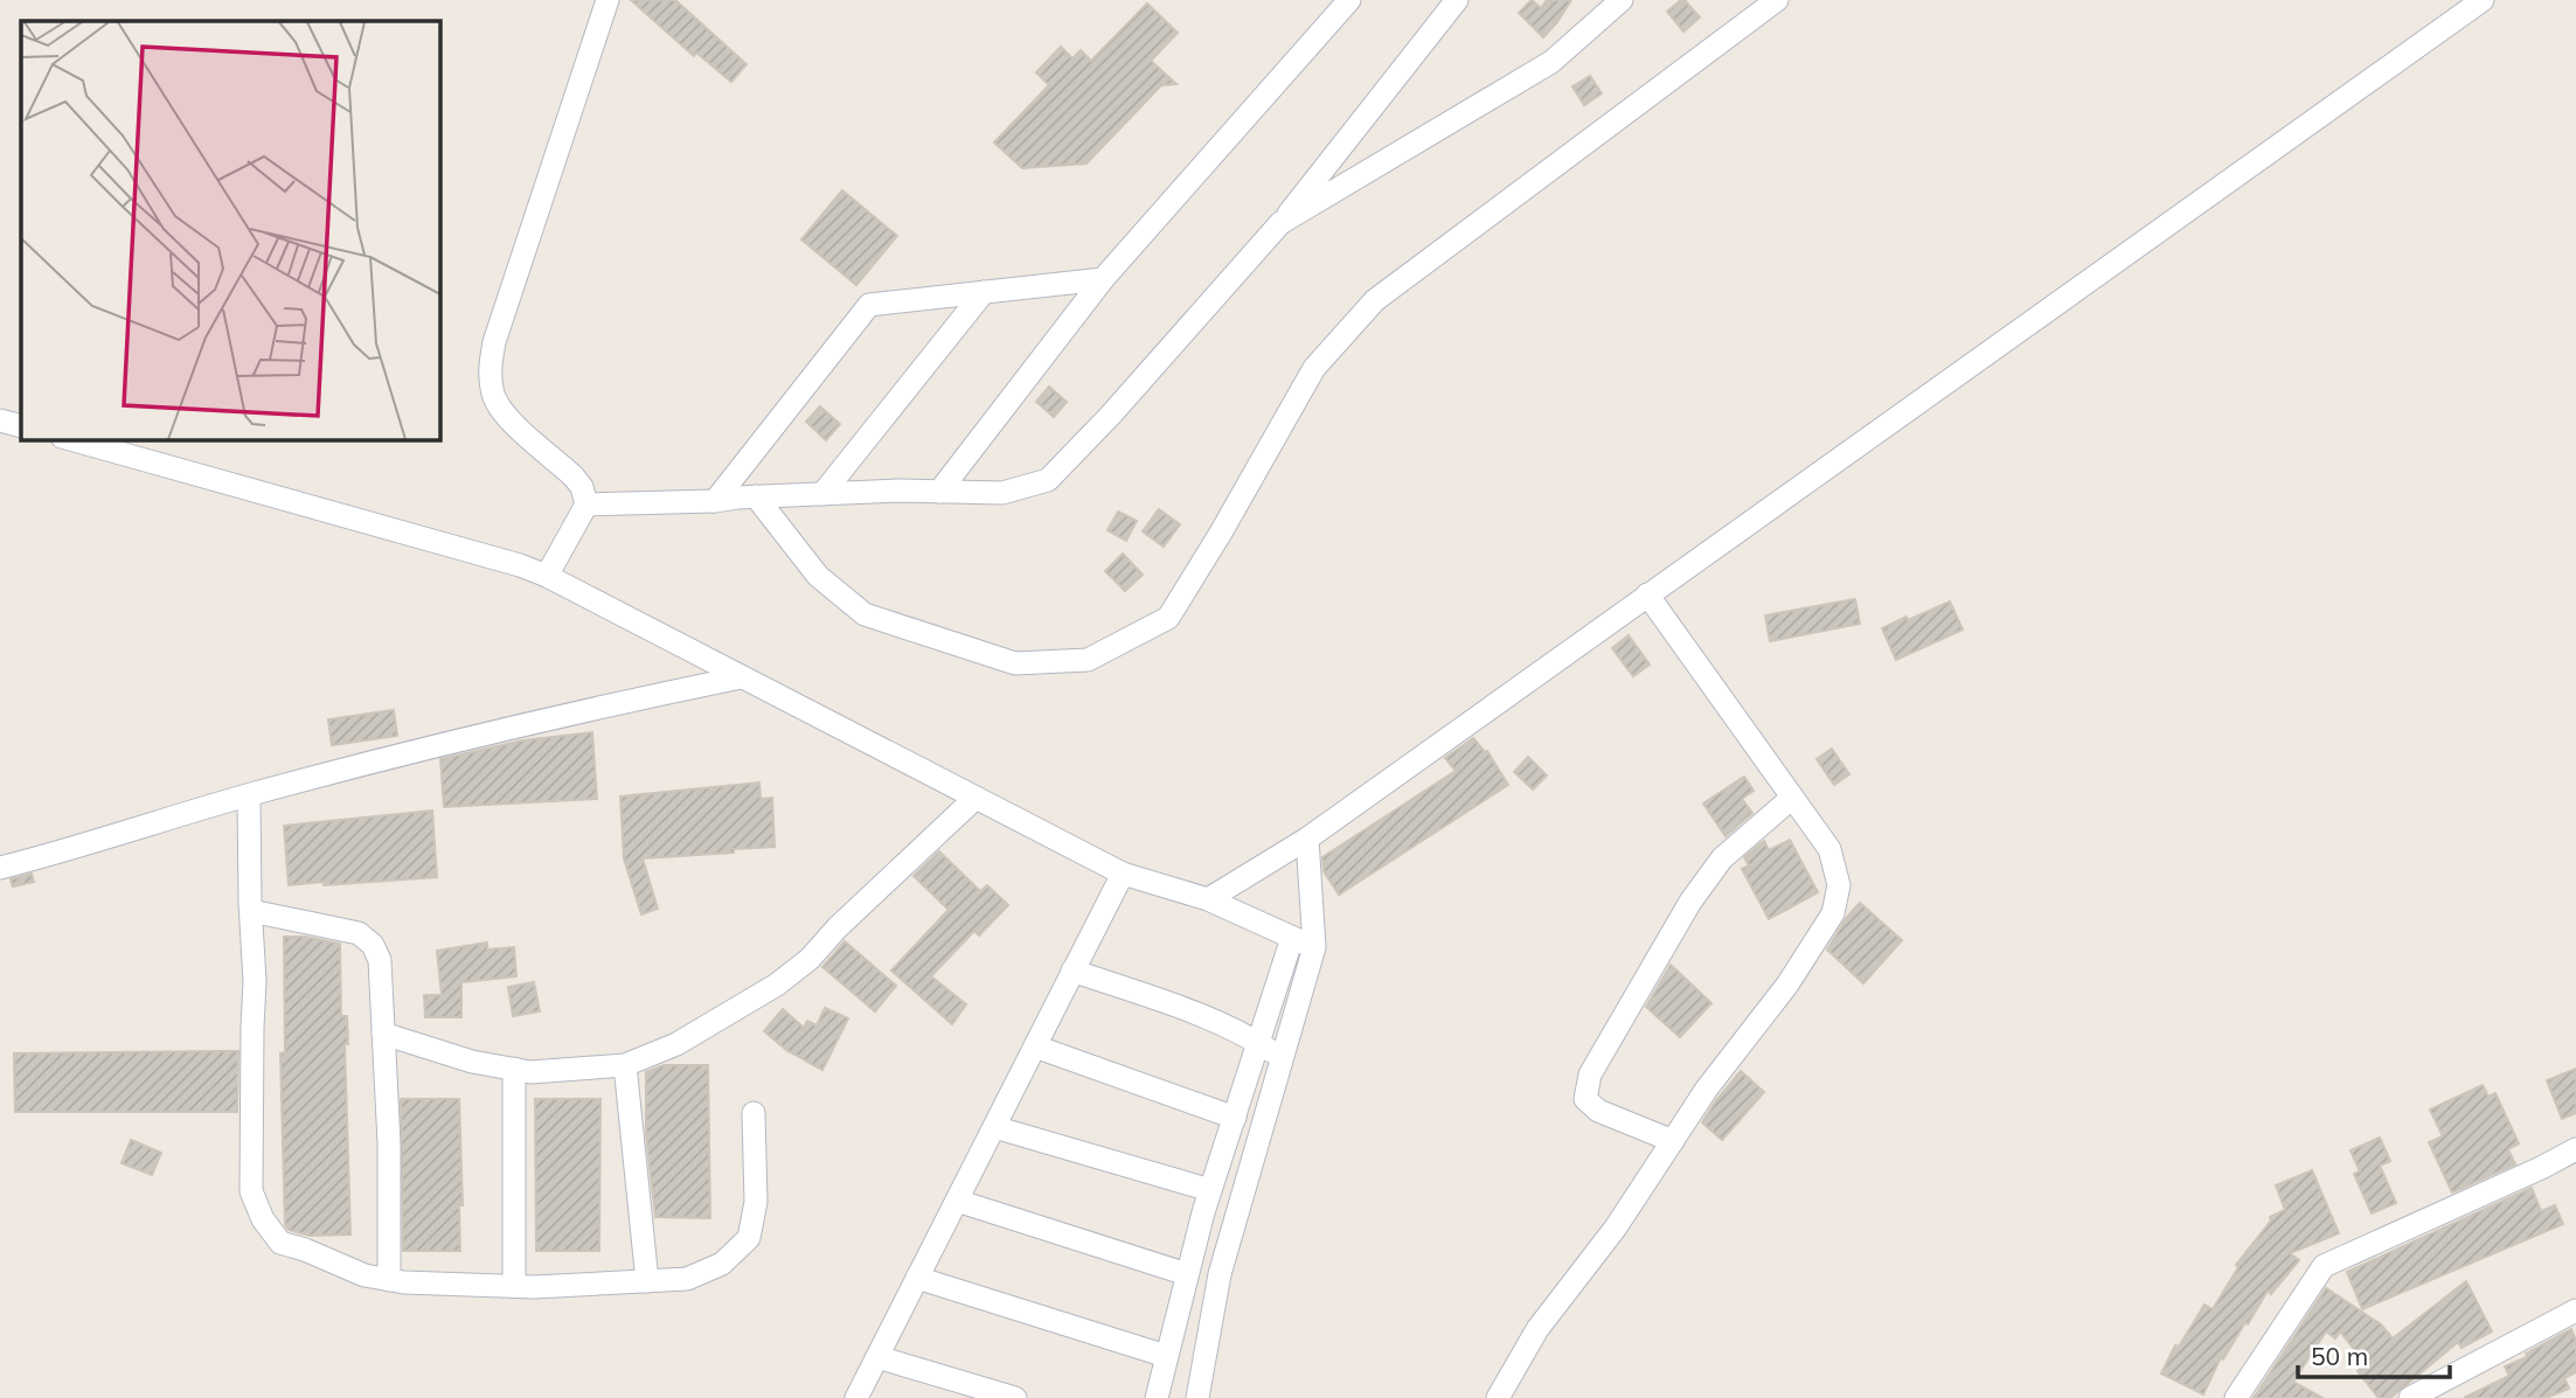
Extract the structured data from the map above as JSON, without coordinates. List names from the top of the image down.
{
  "scale_bar": "50 m"
}
